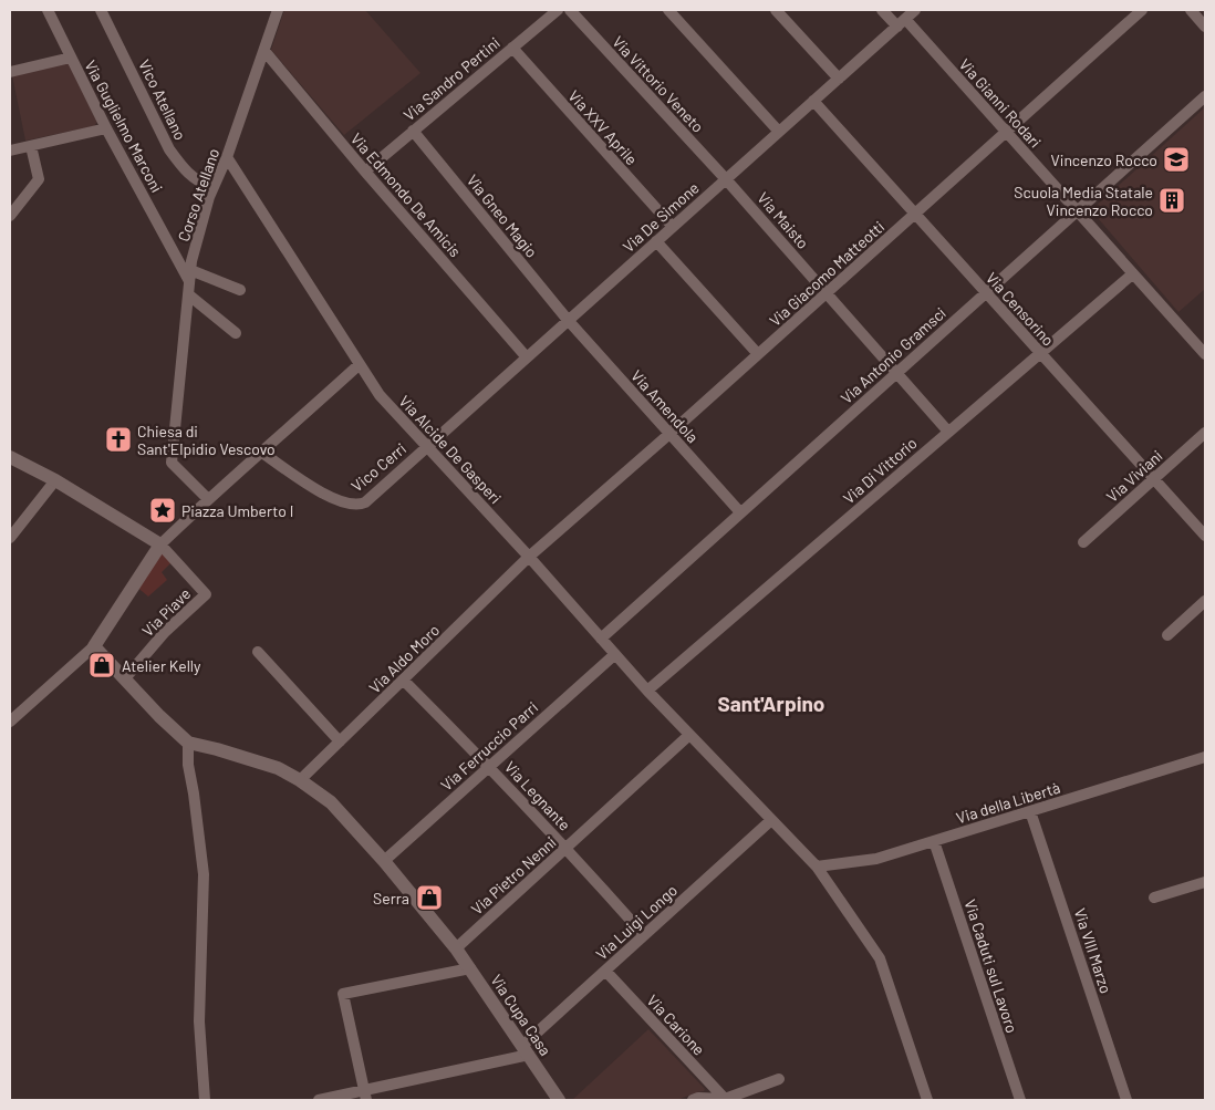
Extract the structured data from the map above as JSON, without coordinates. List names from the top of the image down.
{
  "streets": {
    "street": [
      "Via Sandro Pertini",
      "Via Vittorio Veneto",
      "Vico Atellano",
      "Via Gianni Rodari",
      "Via Guglielmo Marconi",
      "Via XXV Aprile",
      "Corso Atellano",
      "Via Edmondo De Amicis",
      "Via Gneo Magio",
      "Via De Simone",
      "Via Maisto",
      "Via Giacomo Matteotti",
      "Via Censorino",
      "Via Antonio Gramsci",
      "Via Amendola",
      "Via Alcide De Gasperi",
      "Vico Cerri",
      "Via Di Vittorio",
      "Via Viviani",
      "Via Piave",
      "Via Aldo Moro",
      "Via Ferruccio Parri",
      "Via Legnante",
      "Via della Libertà",
      "Via Pietro Nenni",
      "Via Luigi Longo",
      "Via VIII Marzo",
      "Via Caduti sul Lavoro",
      "Via Cupa Casa",
      "Via Carione"
    ]
  },
  "crossings": [
    ["Via Sandro Pertini", "Via XXV Aprile"],
    ["Via Sandro Pertini", "Via Edmondo De Amicis"],
    ["Via Sandro Pertini", "Via Gneo Magio"],
    ["Via Vittorio Veneto", "Via De Simone"],
    ["Via Vittorio Veneto", "Via Maisto"],
    ["Vico Atellano", "Corso Atellano"],
    ["Via Gianni Rodari", "Via De Simone"],
    ["Via Gianni Rodari", "Via Giacomo Matteotti"],
    ["Via Gianni Rodari", "Via Antonio Gramsci"],
    ["Via Gianni Rodari", "Via Di Vittorio"],
    ["Via Guglielmo Marconi", "Corso Atellano"],
    ["Via XXV Aprile", "Via De Simone"],
    ["Corso Atellano", "Via Edmondo De Amicis"],
    ["Corso Atellano", "Via Alcide De Gasperi"],
    ["Via Edmondo De Amicis", "Via De Simone"],
    ["Via Gneo Magio", "Via De Simone"],
    ["Via Gneo Magio", "Via Amendola"],
    ["Via De Simone", "Via Maisto"],
    ["Via De Simone", "Via Censorino"],
    ["Via De Simone", "Via Amendola"],
    ["Via De Simone", "Via Alcide De Gasperi"],
    ["Via De Simone", "Vico Cerri"],
    ["Via Maisto", "Via Giacomo Matteotti"],
    ["Via Maisto", "Via Antonio Gramsci"],
    ["Via Maisto", "Via Di Vittorio"],
    ["Via Giacomo Matteotti", "Via Censorino"],
    ["Via Giacomo Matteotti", "Via Amendola"],
    ["Via Giacomo Matteotti", "Via Alcide De Gasperi"],
    ["Via Giacomo Matteotti", "Via Aldo Moro"],
    ["Via Censorino", "Via Antonio Gramsci"],
    ["Via Censorino", "Via Di Vittorio"],
    ["Via Censorino", "Via Viviani"],
    ["Via Antonio Gramsci", "Via Amendola"],
    ["Via Antonio Gramsci", "Via Alcide De Gasperi"],
    ["Via Alcide De Gasperi", "Vico Cerri"],
    ["Via Alcide De Gasperi", "Via Di Vittorio"],
    ["Via Alcide De Gasperi", "Via Aldo Moro"],
    ["Via Alcide De Gasperi", "Via Ferruccio Parri"],
    ["Via Alcide De Gasperi", "Via della Libertà"],
    ["Via Alcide De Gasperi", "Via Pietro Nenni"],
    ["Via Alcide De Gasperi", "Via Luigi Longo"],
    ["Via Aldo Moro", "Via Legnante"],
    ["Via Aldo Moro", "Via Cupa Casa"],
    ["Via Ferruccio Parri", "Via Legnante"],
    ["Via Ferruccio Parri", "Via Cupa Casa"],
    ["Via Legnante", "Via Pietro Nenni"],
    ["Via Legnante", "Via Luigi Longo"],
    ["Via della Libertà", "Via VIII Marzo"],
    ["Via della Libertà", "Via Caduti sul Lavoro"],
    ["Via Pietro Nenni", "Via Cupa Casa"],
    ["Via Luigi Longo", "Via Cupa Casa"],
    ["Via Luigi Longo", "Via Carione"]
  ],
  "districts": ["Sant'Arpino"],
  "places": {
    "school or university": ["Vincenzo Rocco"],
    "building": ["Scuola Media Statale Vincenzo Rocco"],
    "church": ["Chiesa di Sant'Elpidio Vescovo"],
    "place": ["Piazza Umberto I"],
    "shop": ["Atelier Kelly", "Serra"]
  }
}
